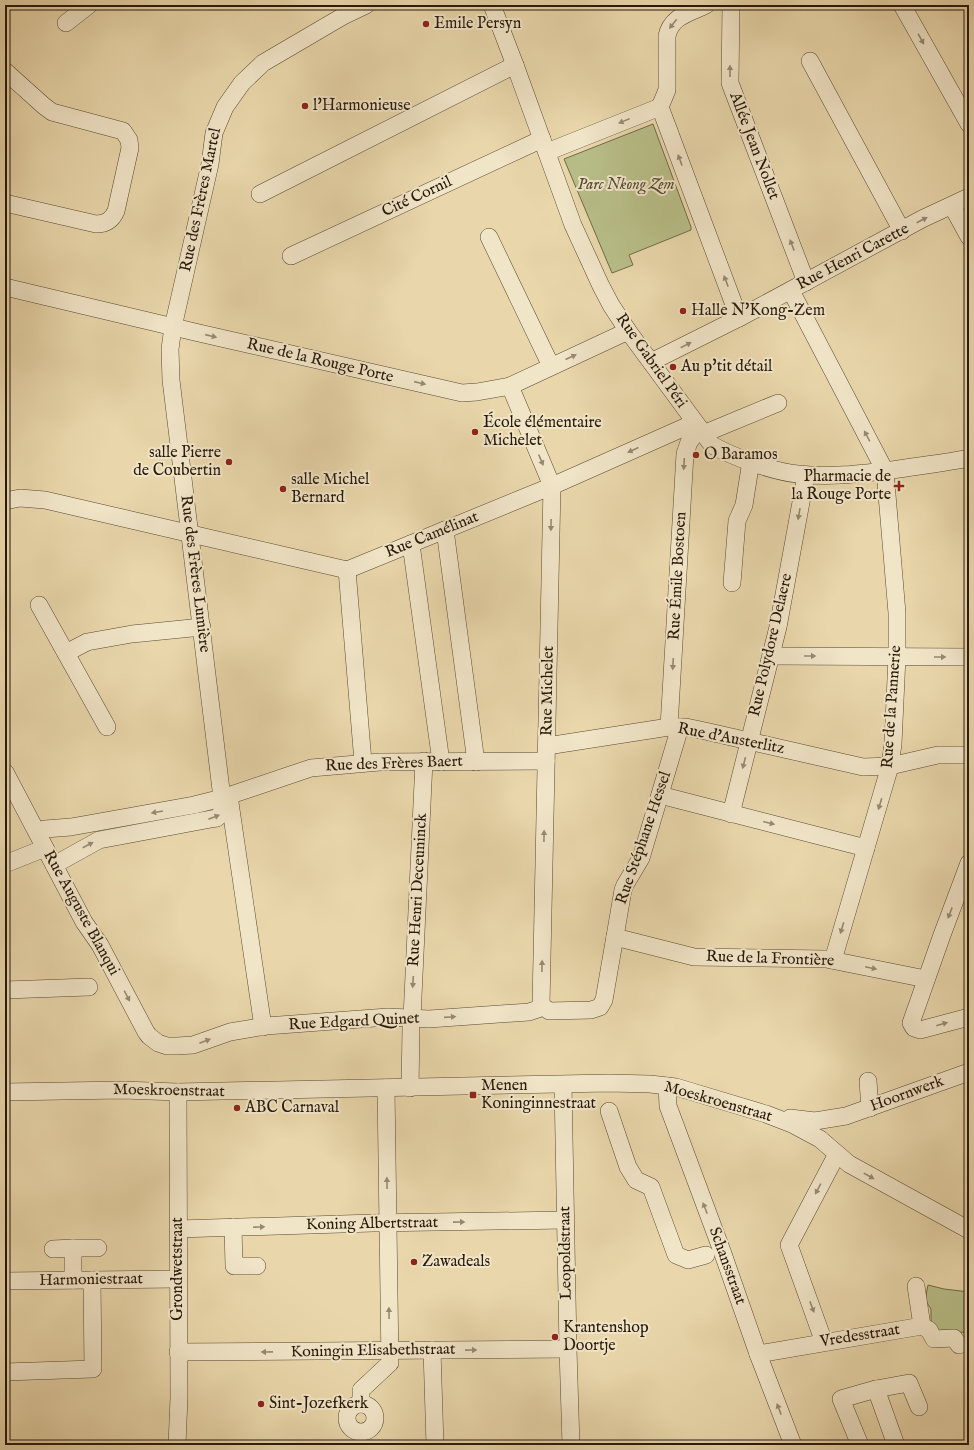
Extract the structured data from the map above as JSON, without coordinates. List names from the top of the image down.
{
  "streets": {
    "street": [
      "Allée Jean Nollet",
      "Cité Cornil",
      "Rue des Frères Martel",
      "Rue Henri Carette",
      "Rue de la Rouge Porte",
      "Rue Gabriel Péri",
      "Rue Camélinat",
      "Rue des Frères Lumière",
      "Rue Émile Bostoen",
      "Rue Polydore Delaere",
      "Rue Michelet",
      "Rue de la Pannerie",
      "Rue d'Austerlitz",
      "Rue des Frères Baert",
      "Rue Stéphane Hessel",
      "Rue Henri Deceuninck",
      "Rue Auguste Blanqui",
      "Rue de la Frontière",
      "Rue Edgard Quinet",
      "Moeskroenstraat",
      "Hoornwerk",
      "Koning Albertstraat",
      "Leopoldstraat",
      "Schansstraat",
      "Grondwetstraat",
      "Harmoniestraat",
      "Vredesstraat",
      "Koningin Elisabethstraat"
    ]
  },
  "crossings": [
    ["Allée Jean Nollet", "Rue Henri Carette"],
    ["Cité Cornil", "Rue Gabriel Péri"],
    ["Rue des Frères Martel", "Rue de la Rouge Porte"],
    ["Rue des Frères Martel", "Rue des Frères Lumière"],
    ["Rue Henri Carette", "Rue Gabriel Péri"],
    ["Rue de la Rouge Porte", "Rue Gabriel Péri"],
    ["Rue de la Rouge Porte", "Rue des Frères Lumière"],
    ["Rue de la Rouge Porte", "Rue Michelet"],
    ["Rue Gabriel Péri", "Rue Camélinat"],
    ["Rue Gabriel Péri", "Rue Émile Bostoen"],
    ["Rue Gabriel Péri", "Rue Polydore Delaere"],
    ["Rue Gabriel Péri", "Rue de la Pannerie"],
    ["Rue Camélinat", "Rue Émile Bostoen"],
    ["Rue Camélinat", "Rue Michelet"],
    ["Rue des Frères Lumière", "Rue des Frères Baert"],
    ["Rue des Frères Lumière", "Rue Edgard Quinet"],
    ["Rue Émile Bostoen", "Rue d'Austerlitz"],
    ["Rue Émile Bostoen", "Rue Stéphane Hessel"],
    ["Rue Polydore Delaere", "Rue d'Austerlitz"],
    ["Rue Michelet", "Rue d'Austerlitz"],
    ["Rue Michelet", "Rue des Frères Baert"],
    ["Rue Michelet", "Rue Stéphane Hessel"],
    ["Rue Michelet", "Rue Edgard Quinet"],
    ["Rue de la Pannerie", "Rue d'Austerlitz"],
    ["Rue de la Pannerie", "Rue de la Frontière"],
    ["Rue d'Austerlitz", "Rue des Frères Baert"],
    ["Rue d'Austerlitz", "Rue Stéphane Hessel"],
    ["Rue des Frères Baert", "Rue Henri Deceuninck"],
    ["Rue des Frères Baert", "Rue Auguste Blanqui"],
    ["Rue Stéphane Hessel", "Rue de la Frontière"],
    ["Rue Stéphane Hessel", "Rue Edgard Quinet"],
    ["Rue Henri Deceuninck", "Rue Edgard Quinet"],
    ["Rue Henri Deceuninck", "Moeskroenstraat"],
    ["Rue Auguste Blanqui", "Rue Edgard Quinet"],
    ["Moeskroenstraat", "Hoornwerk"],
    ["Moeskroenstraat", "Leopoldstraat"],
    ["Moeskroenstraat", "Schansstraat"],
    ["Moeskroenstraat", "Grondwetstraat"],
    ["Koning Albertstraat", "Leopoldstraat"],
    ["Koning Albertstraat", "Grondwetstraat"],
    ["Leopoldstraat", "Koningin Elisabethstraat"],
    ["Schansstraat", "Vredesstraat"],
    ["Grondwetstraat", "Harmoniestraat"],
    ["Grondwetstraat", "Koningin Elisabethstraat"]
  ],
  "one_way": [
    "Rue Henri Carette",
    "Rue de la Rouge Porte",
    "Rue Henri Deceuninck",
    "Rue Auguste Blanqui",
    "Rue Edgard Quinet",
    "Koning Albertstraat",
    "Schansstraat"
  ],
  "parks": ["Parc Nkong Zem"],
  "places": {
    "other": [
      "Emile Persyn",
      "l'Harmonieuse",
      "Halle N'Kong-Zem",
      "Au p'tit détail",
      "École élémentaire Michelet",
      "O Baramos",
      "salle Pierre de Coubertin",
      "salle Michel Bernard",
      "ABC Carnaval",
      "Zawadeals",
      "Krantenshop Doortje",
      "Sint-Jozefkerk"
    ],
    "health": ["Pharmacie de la Rouge Porte"],
    "transit": ["Menen Koninginnestraat"]
  }
}
